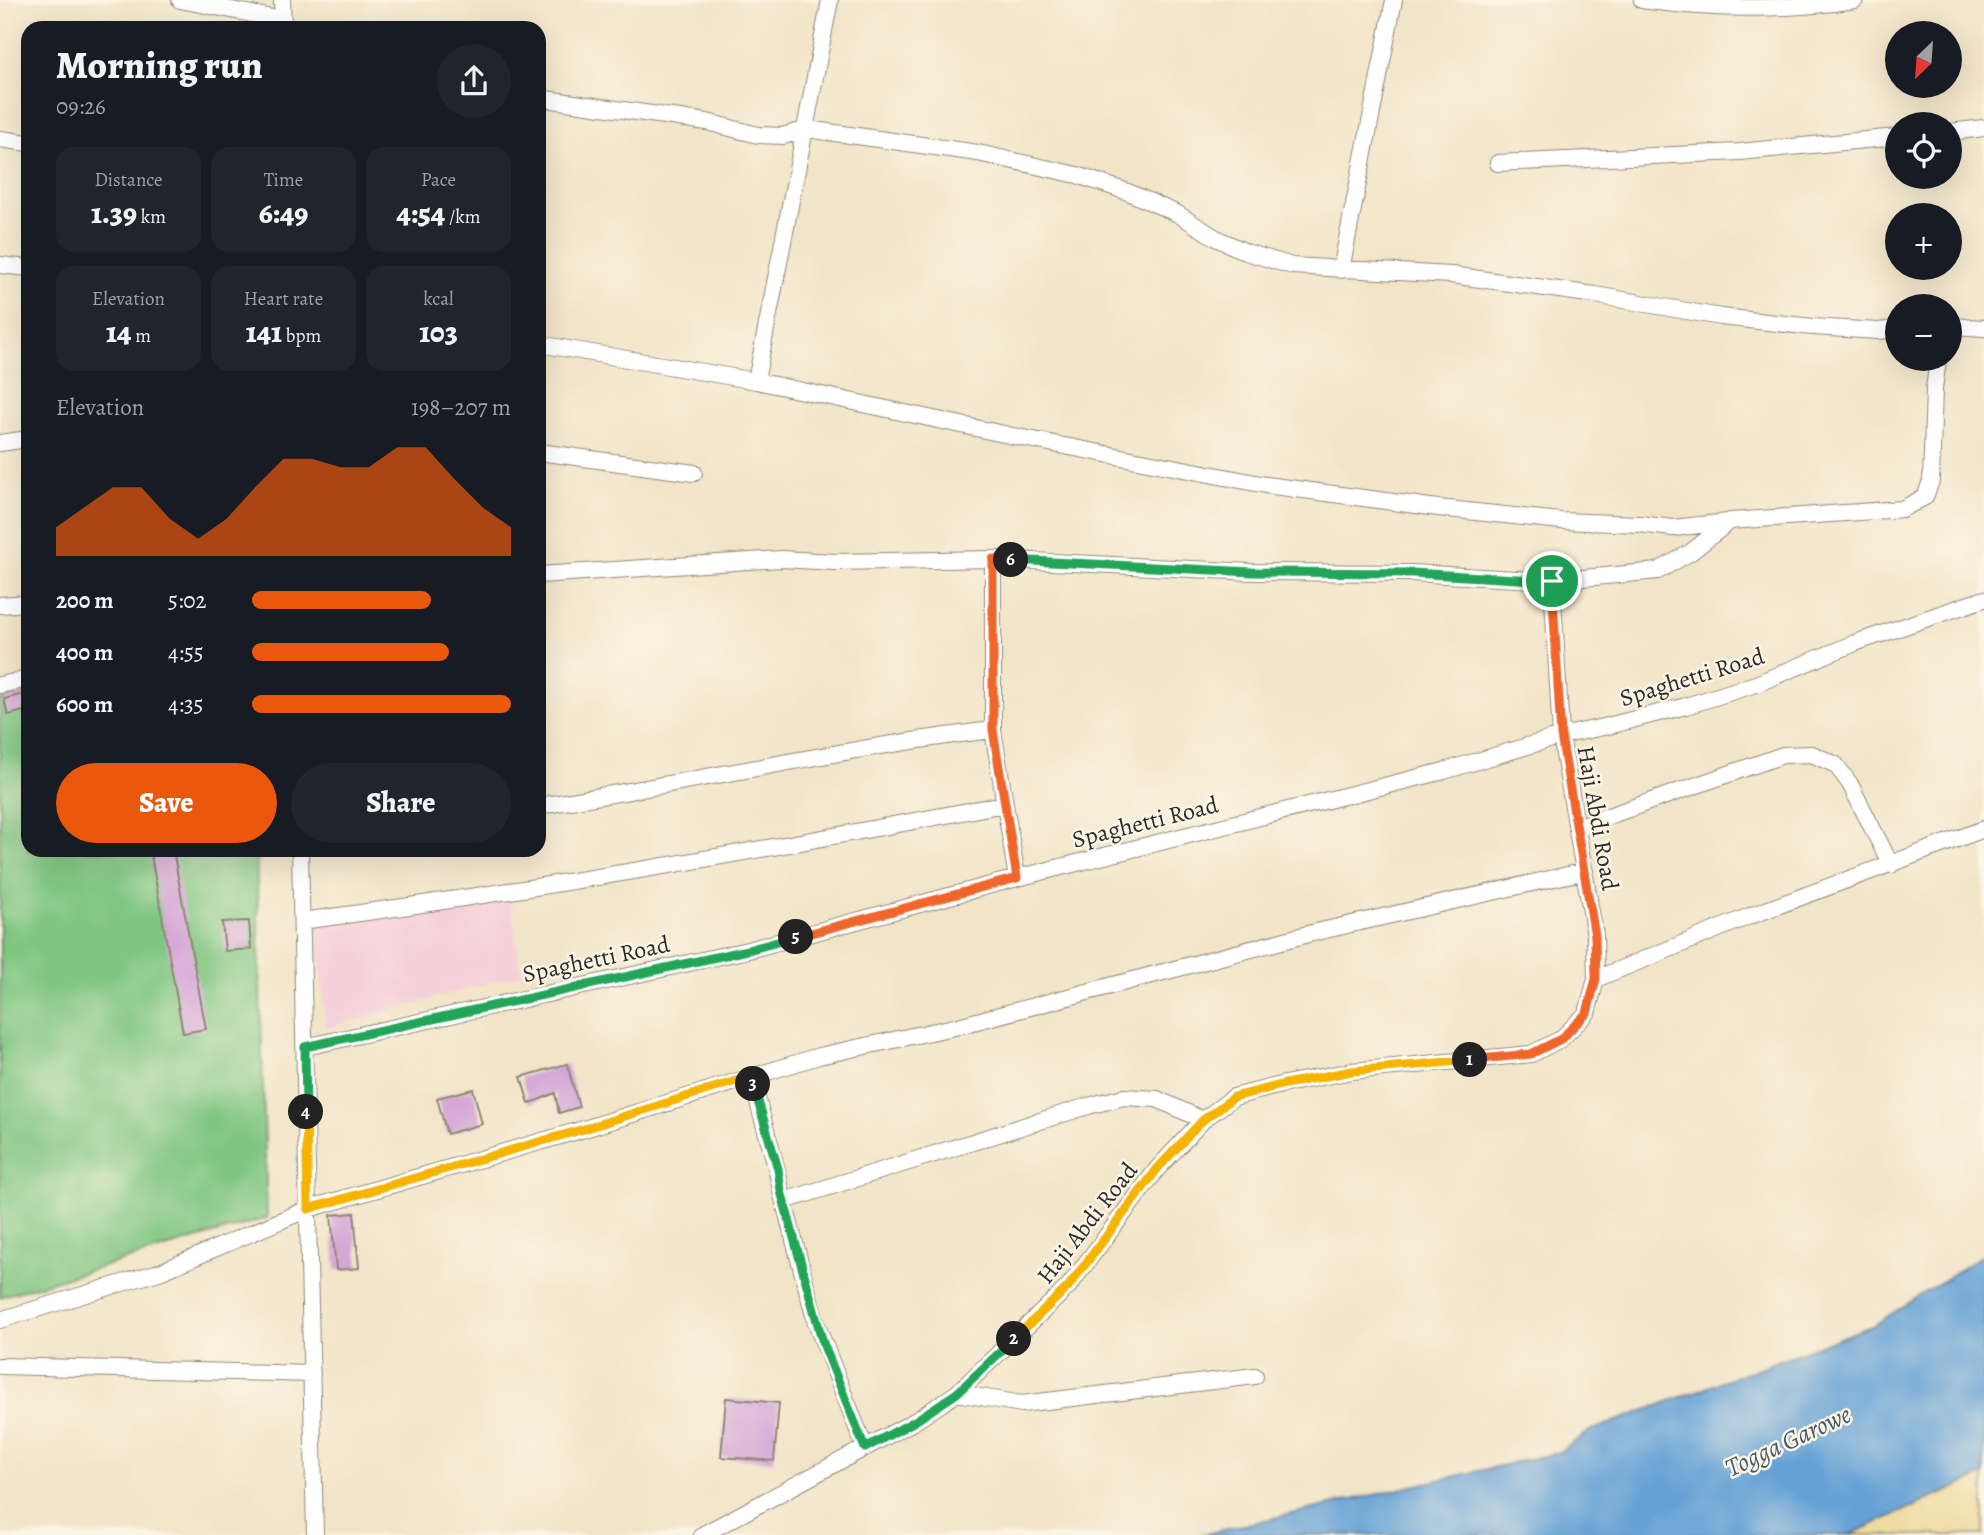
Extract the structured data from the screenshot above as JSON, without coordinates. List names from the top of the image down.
{
  "streets": {
    "street": ["Spaghetti Road", "Haji Abdi Road"]
  },
  "crossings": [
    ["Spaghetti Road", "Haji Abdi Road"]
  ],
  "water": ["Togga Garowe"],
  "north": "bottom left",
  "page": {
    "map_buttons": ["+", "−"],
    "heading": ["Morning run", "09:26"],
    "stats": [
      ["Distance", "1.39 km"],
      ["Time", "6:49"],
      ["Pace", "4:54 /km"],
      ["Elevation", "14 m"],
      ["Heart rate", "141 bpm"],
      ["kcal", "103"]
    ],
    "chart": ["Elevation", "198–207 m"],
    "pins": [
      "6",
      "5",
      "1",
      "3",
      "4",
      "2"
    ],
    "list": [
      {
        "name": "200 m",
        "note": "5:02"
      },
      {
        "name": "400 m",
        "note": "4:55"
      },
      {
        "name": "600 m",
        "note": "4:35"
      }
    ],
    "buttons": ["Save", "Share"]
  }
}
